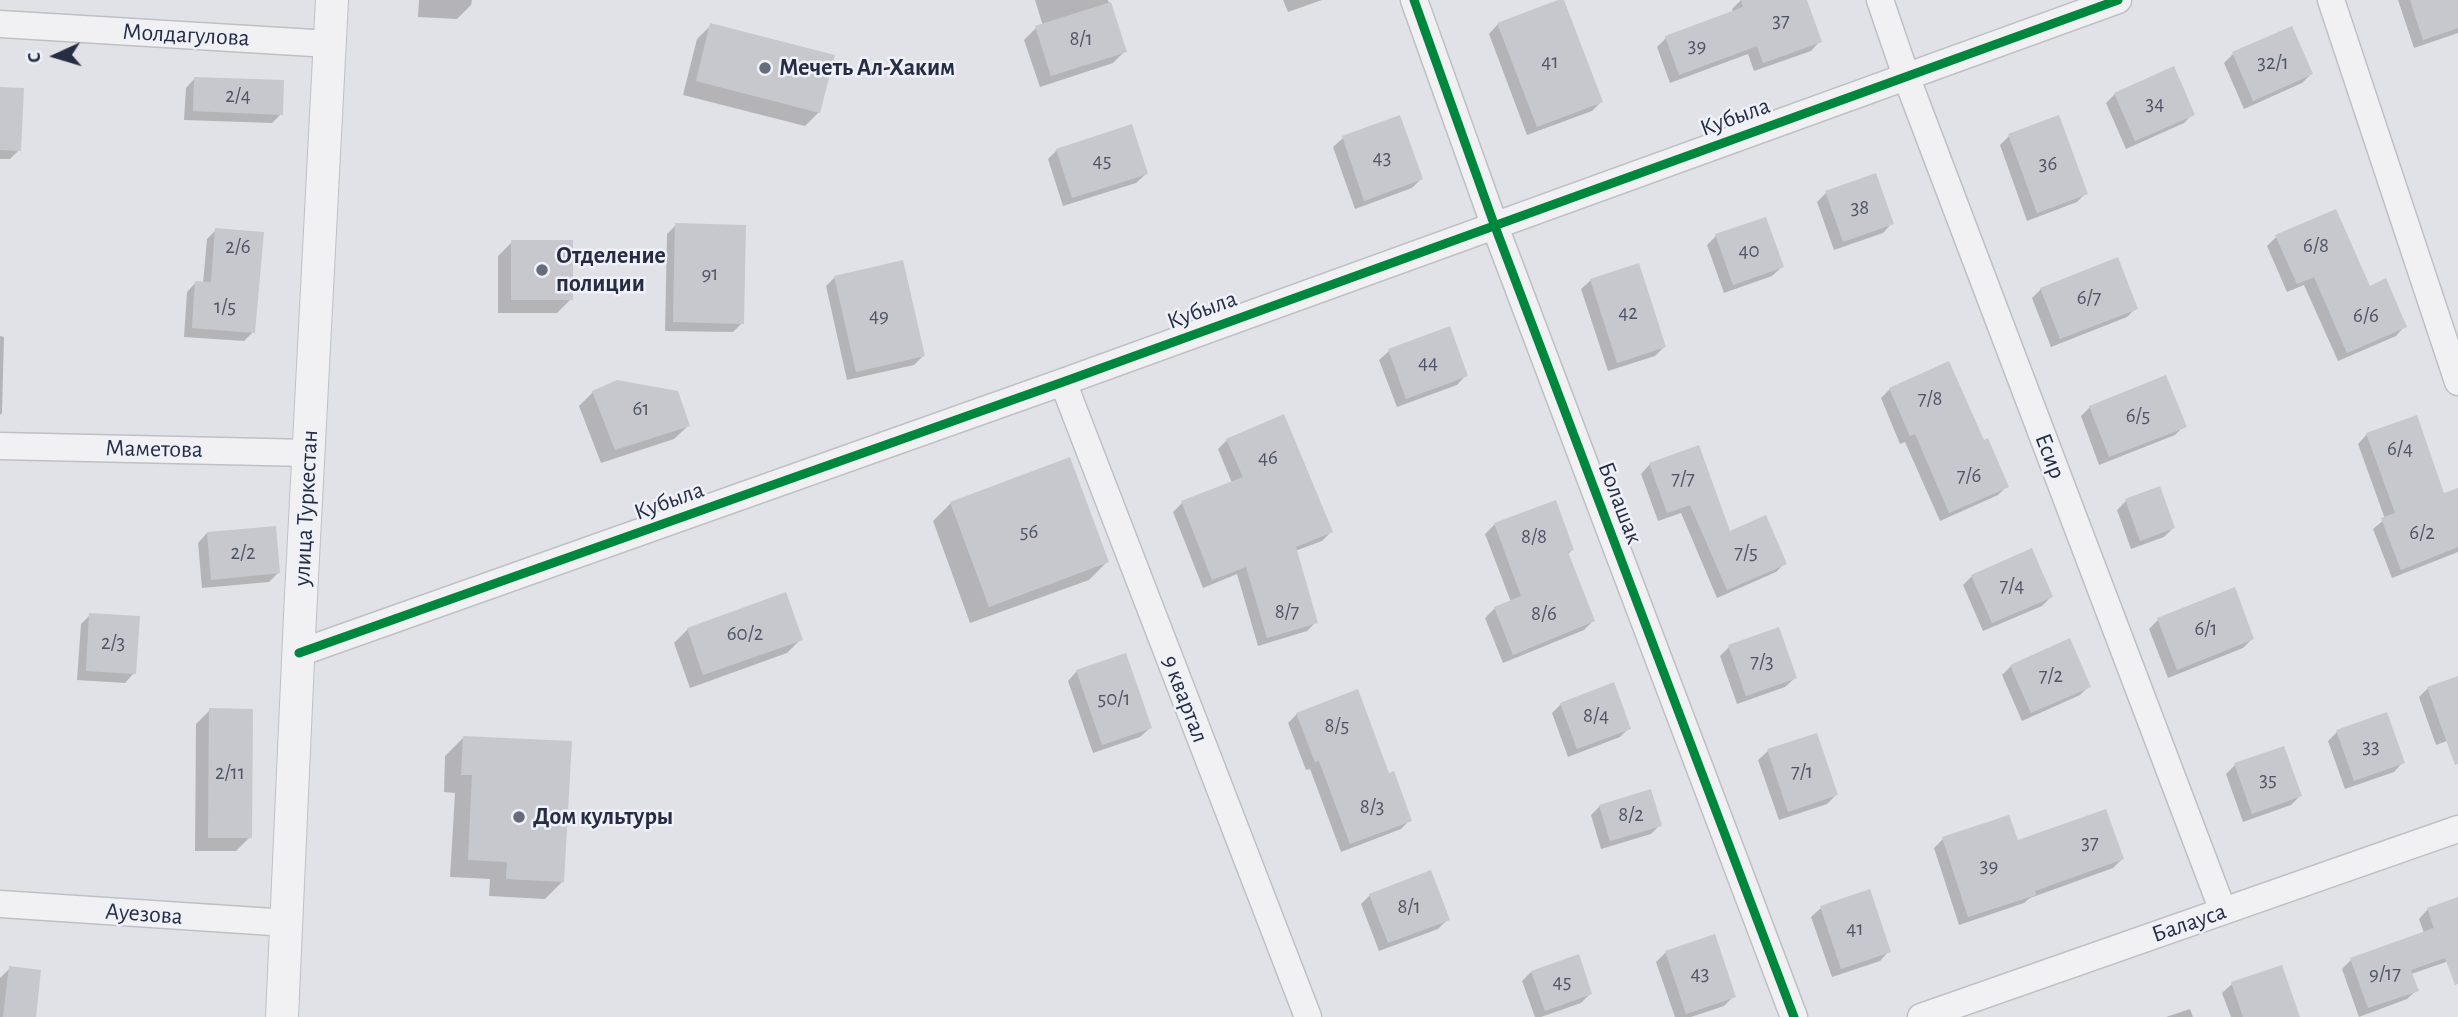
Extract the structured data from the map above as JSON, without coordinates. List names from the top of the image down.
{
  "streets": {
    "street": [
      "Молдагулова",
      "Кубыла",
      "Маметова",
      "Есир",
      "Болашак",
      "улица Туркестан",
      "9 квартал",
      "Ауезова",
      "Балауса"
    ]
  },
  "crossings": [
    ["Молдагулова", "улица Туркестан"],
    ["Кубыла", "Есир"],
    ["Кубыла", "Болашак"],
    ["Кубыла", "улица Туркестан"],
    ["Кубыла", "9 квартал"],
    ["Маметова", "улица Туркестан"],
    ["Есир", "Балауса"],
    ["улица Туркестан", "Ауезова"]
  ],
  "places": ["Мечеть Ал-Хаким", "Отделение полиции", "Дом культуры"],
  "house_numbers": [
    "37",
    "8/1",
    "39",
    "41",
    "32/1",
    "2/4",
    "34",
    "43",
    "45",
    "36",
    "38",
    "6/8",
    "2/6",
    "40",
    "91",
    "6/7",
    "1/5",
    "42",
    "49",
    "6/6",
    "44",
    "7/8",
    "61",
    "6/5",
    "6/4",
    "46",
    "7/6",
    "7/7",
    "56",
    "6/2",
    "8/8",
    "2/2",
    "7/5",
    "7/4",
    "8/7",
    "8/6",
    "6/1",
    "60/2",
    "2/3",
    "7/3",
    "7/2",
    "50/1",
    "8/4",
    "8/5",
    "33",
    "7/1",
    "2/11",
    "35",
    "8/3",
    "8/2",
    "37",
    "39",
    "8/1",
    "41",
    "43",
    "9/17",
    "45"
  ],
  "north": "left"
}
